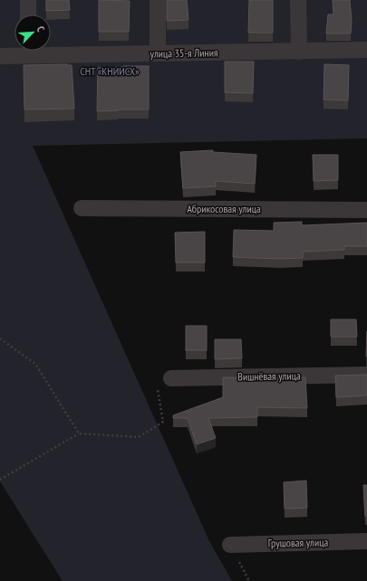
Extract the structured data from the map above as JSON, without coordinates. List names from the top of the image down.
{
  "streets": {
    "street": [
      "улица 35-я Линия",
      "Абрикосовая улица",
      "Вишнёвая улица",
      "Грушовая улица"
    ]
  },
  "parks": ["СНТ «КНИИСХ»"],
  "north": "top right"
}
